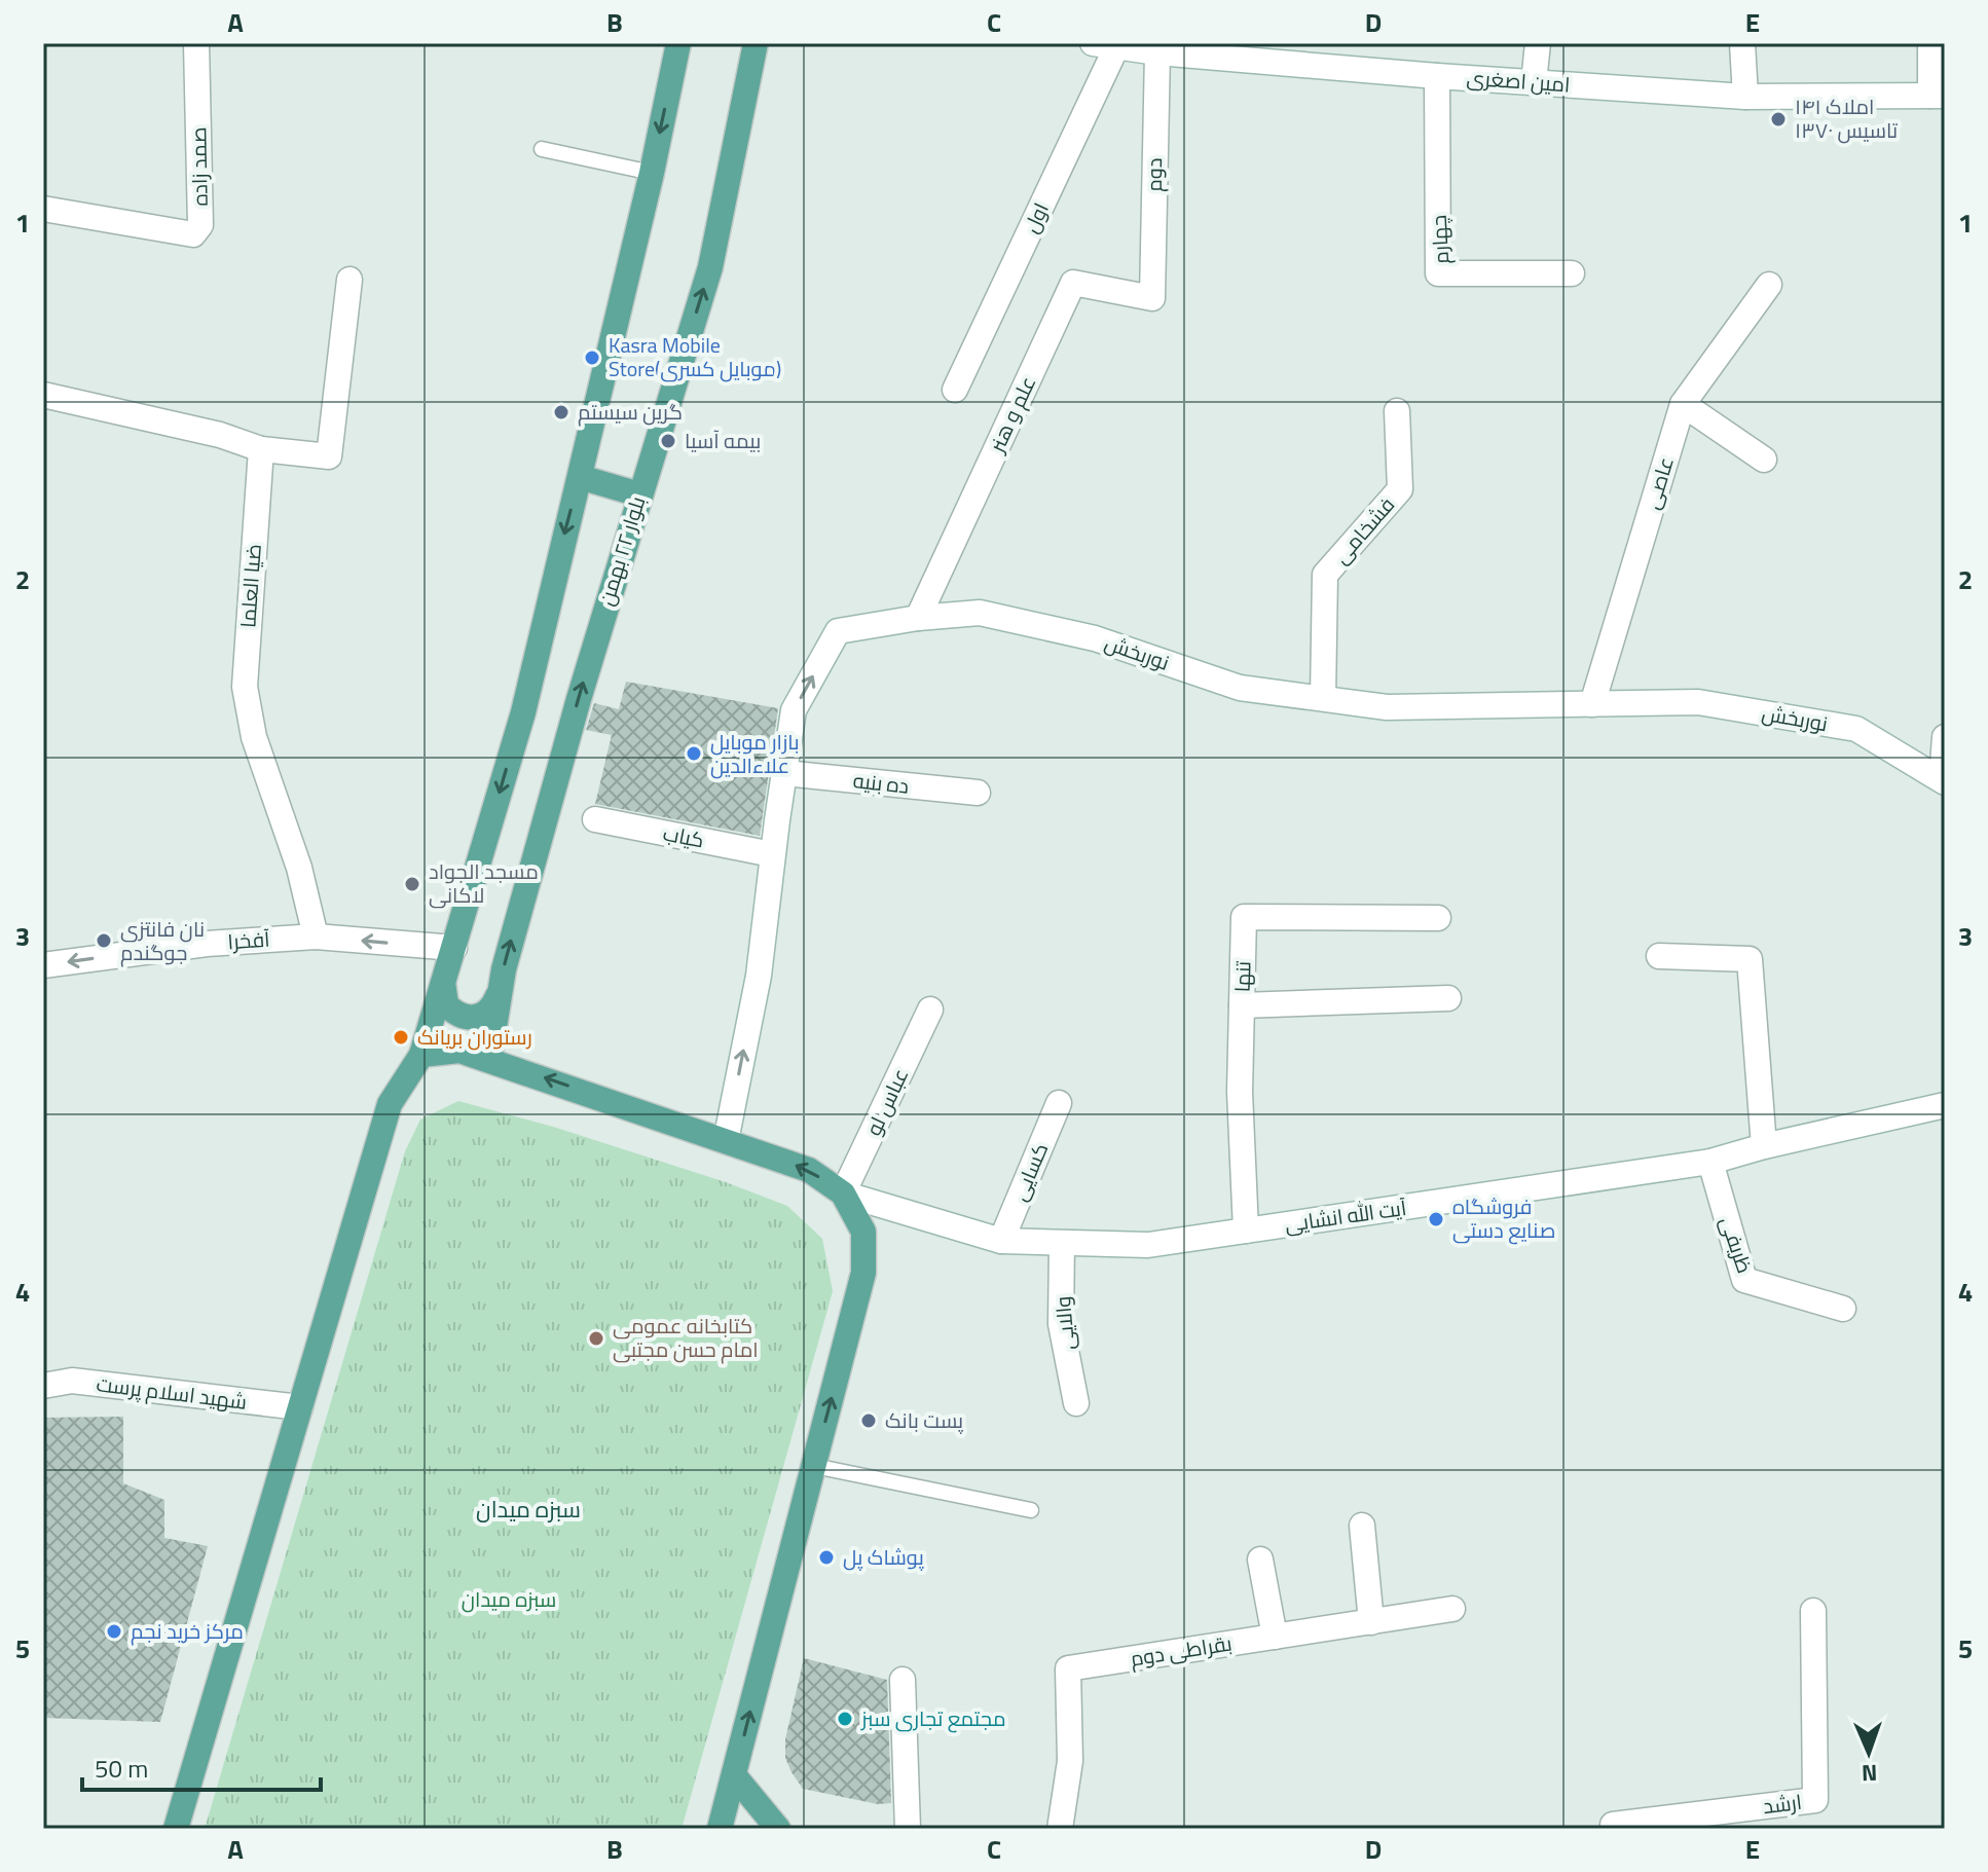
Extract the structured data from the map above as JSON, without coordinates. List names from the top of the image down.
{
  "streets": {
    "main road": ["بلوار ۲۲ بهمن"],
    "street": [
      "امین اصغری",
      "صمد زاده",
      "دوم",
      "اول",
      "چهارم",
      "علم و هنر",
      "عاصی",
      "فشخامی",
      "ضیا العلما",
      "نوربخش",
      "ده بنیه",
      "کیاب",
      "آفخرا",
      "تنها",
      "عباس لو",
      "کسایی",
      "آیت الله انشایی",
      "ظریفی",
      "والایی",
      "شهید اسلام پرست",
      "بقراطی دوم",
      "ارشد"
    ]
  },
  "crossings": [
    ["امین اصغری", "دوم"],
    ["امین اصغری", "اول"],
    ["امین اصغری", "چهارم"],
    ["دوم", "علم و هنر"],
    ["علم و هنر", "نوربخش"],
    ["عاصی", "نوربخش"],
    ["فشخامی", "نوربخش"],
    ["ضیا العلما", "آفخرا"],
    ["نوربخش", "ده بنیه"],
    ["نوربخش", "کیاب"],
    ["تنها", "آیت الله انشایی"],
    ["عباس لو", "آیت الله انشایی"],
    ["کسایی", "آیت الله انشایی"],
    ["آیت الله انشایی", "ظریفی"],
    ["آیت الله انشایی", "والایی"]
  ],
  "one_way": ["آفخرا"],
  "districts": ["سبزه میدان"],
  "parks": ["سبزه میدان"],
  "places": [
    "املاک ۱۴۱ تاسیس ۱۳۷۰",
    "Kasra Mobile Store(موبایل کسری)",
    "گرین سیستم",
    "بیمه آسیا",
    "بازار موبایل علاءالدین",
    "مسجد الجواد لاکانی",
    "نان فانتزی جوگندم",
    "رستوران بریانک",
    "فروشگاه صنایع دستی",
    "کتابخانه عمومی امام حسن مجتبی",
    "پست بانک",
    "پوشاک پل",
    "مرکز خرید نجم",
    "مجتمع تجاری سبز"
  ],
  "scale_bar": "50 m",
  "north": "bottom",
  "grid": {
    "columns": [
      "A",
      "B",
      "C",
      "D",
      "E"
    ],
    "rows": [
      "1",
      "2",
      "3",
      "4",
      "5"
    ]
  }
}
